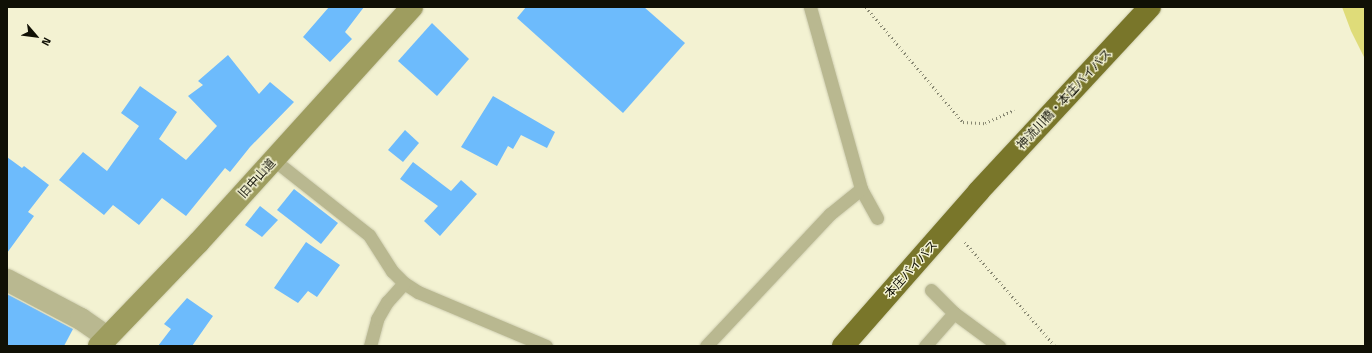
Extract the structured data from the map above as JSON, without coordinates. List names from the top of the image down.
{
  "streets": {
    "highway": ["神流川橋・本庄バイパス", "本庄バイパス"],
    "main road": ["旧中山道"]
  },
  "crossings": [
    ["神流川橋・本庄バイパス", "本庄バイパス"]
  ],
  "north": "bottom right"
}
